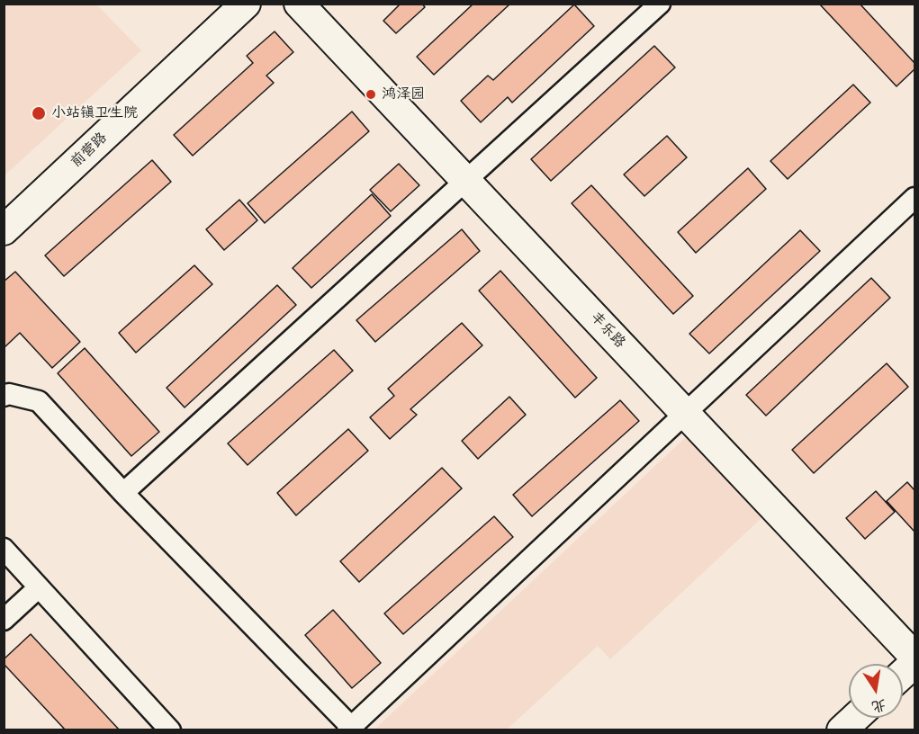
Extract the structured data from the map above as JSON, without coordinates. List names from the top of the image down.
{
  "streets": {
    "street": ["前营路", "丰乐路"]
  },
  "places": ["鸿泽园", "小站镇卫生院"],
  "north": "bottom"
}
